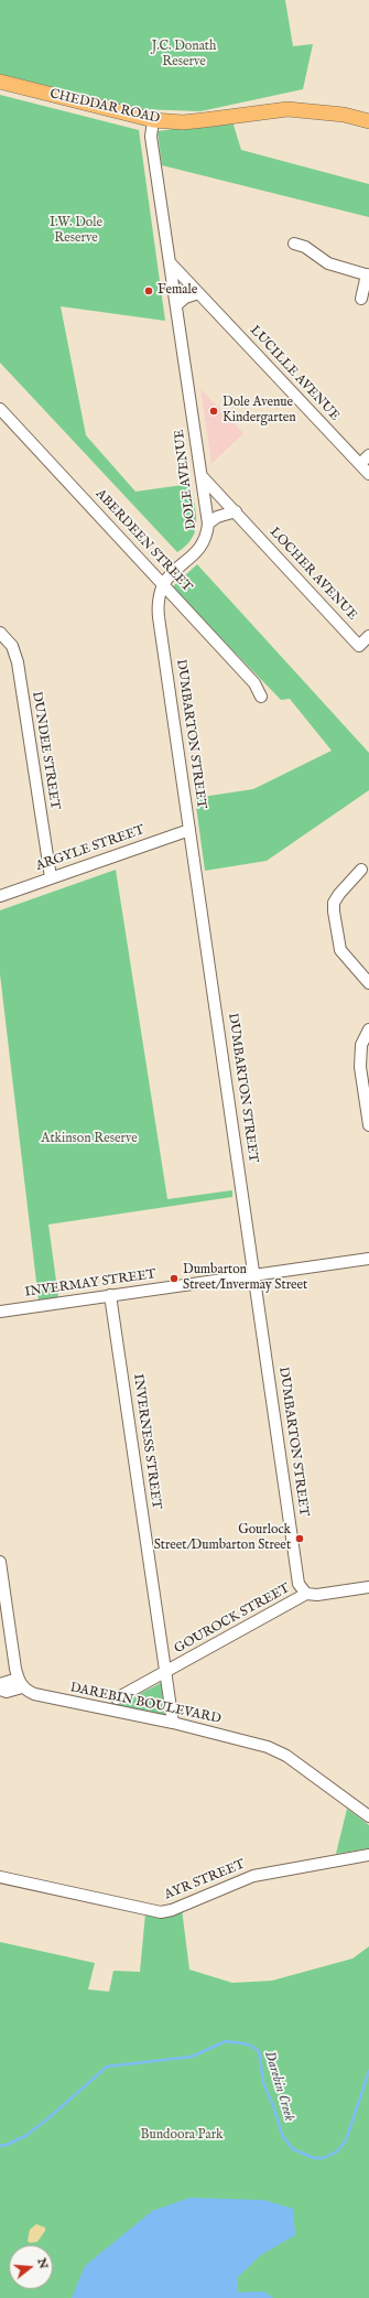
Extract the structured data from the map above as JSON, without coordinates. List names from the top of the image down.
{
  "streets": {
    "main road": ["CHEDDAR ROAD"],
    "street": [
      "LUCILLE AVENUE",
      "DOLE AVENUE",
      "ABERDEEN STREET",
      "LOCHER AVENUE",
      "DUMBARTON STREET",
      "DUNDEE STREET",
      "ARGYLE STREET",
      "INVERMAY STREET",
      "INVERNESS STREET",
      "GOUROCK STREET",
      "DAREBIN BOULEVARD",
      "AYR STREET"
    ]
  },
  "crossings": [
    ["CHEDDAR ROAD", "DOLE AVENUE"],
    ["LUCILLE AVENUE", "DOLE AVENUE"],
    ["DOLE AVENUE", "ABERDEEN STREET"],
    ["DOLE AVENUE", "LOCHER AVENUE"],
    ["DOLE AVENUE", "DUMBARTON STREET"],
    ["ABERDEEN STREET", "DUMBARTON STREET"],
    ["DUMBARTON STREET", "ARGYLE STREET"],
    ["DUMBARTON STREET", "INVERMAY STREET"],
    ["DUMBARTON STREET", "GOUROCK STREET"],
    ["DUNDEE STREET", "ARGYLE STREET"],
    ["INVERMAY STREET", "INVERNESS STREET"],
    ["INVERNESS STREET", "GOUROCK STREET"],
    ["INVERNESS STREET", "DAREBIN BOULEVARD"]
  ],
  "water": ["Darebin Creek"],
  "parks": [
    "J.C. Donath Reserve",
    "I.W. Dole Reserve",
    "Atkinson Reserve",
    "Bundoora Park"
  ],
  "places": [
    "Female",
    "Dole Avenue Kindergarten",
    "Dumbarton Street/Invermay Street",
    "Gourlock Street/Dumbarton Street"
  ],
  "north": "right"
}
